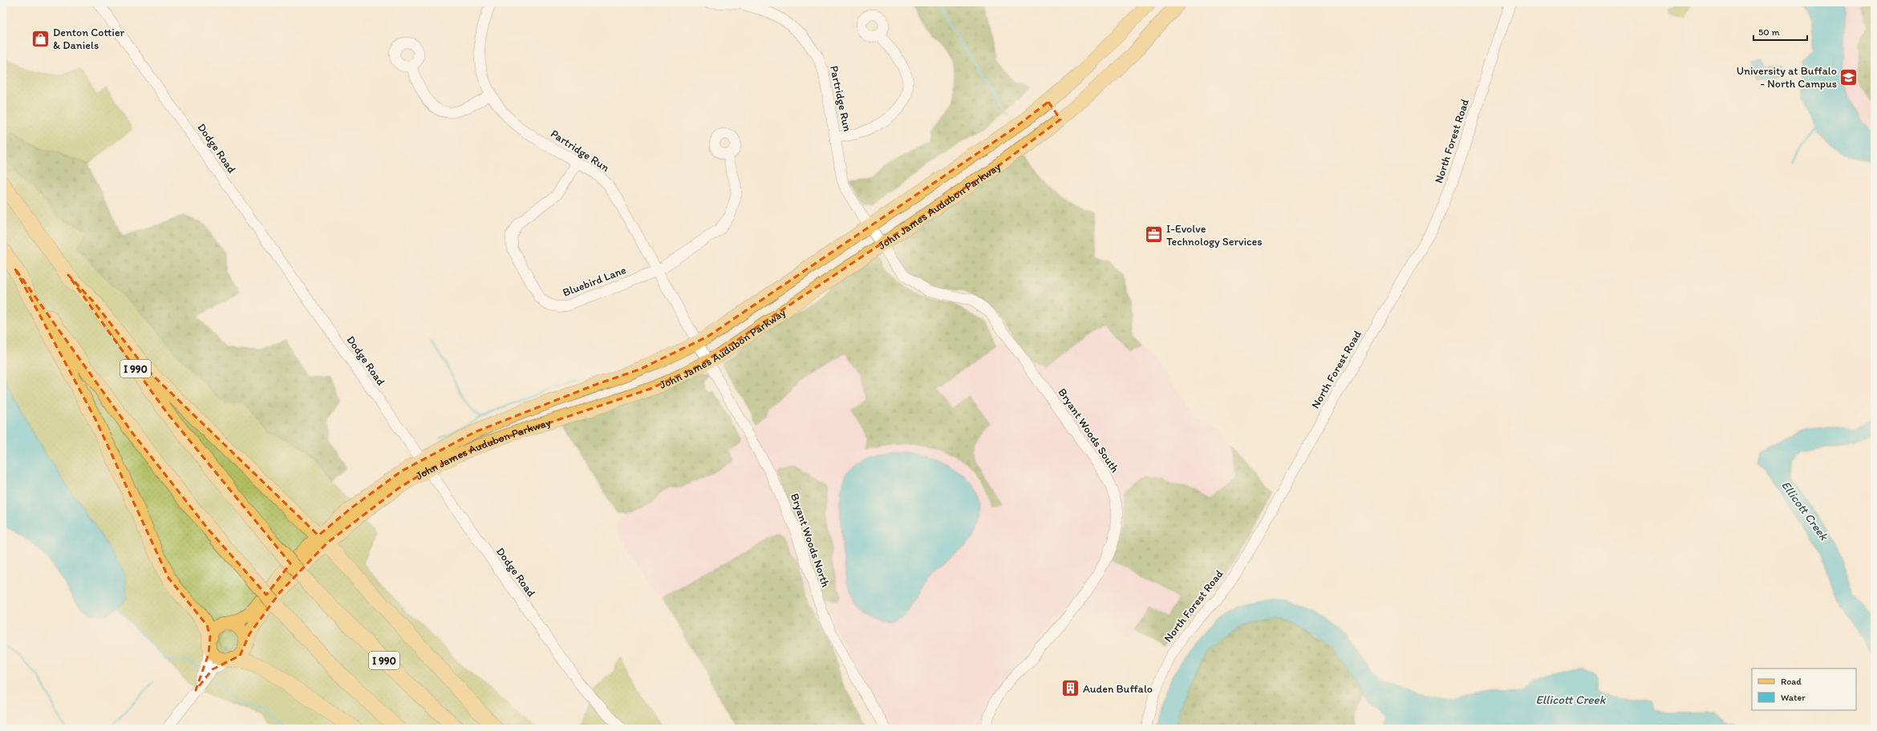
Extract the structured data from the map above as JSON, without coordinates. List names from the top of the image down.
{
  "streets": {
    "highway": ["I 990"],
    "main road": ["John James Audubon Parkway"],
    "street": [
      "Partridge Run",
      "North Forest Road",
      "Dodge Road",
      "Bluebird Lane",
      "Bryant Woods South",
      "Bryant Woods North"
    ]
  },
  "crossings": [
    ["Partridge Run", "John James Audubon Parkway"],
    ["Partridge Run", "Bluebird Lane"],
    ["Partridge Run", "Bryant Woods South"],
    ["Partridge Run", "Bryant Woods North"],
    ["Dodge Road", "John James Audubon Parkway"],
    ["John James Audubon Parkway", "Bryant Woods South"],
    ["John James Audubon Parkway", "Bryant Woods North"]
  ],
  "water": ["Ellicott Creek"],
  "places": {
    "shop": ["Denton Cottier & Daniels"],
    "school or university": ["University at Buffalo - North Campus"],
    "office": ["I-Evolve Technology Services"],
    "building": ["Auden Buffalo"]
  },
  "legend": ["Road", "Water"],
  "scale_bar": "50 m"
}
